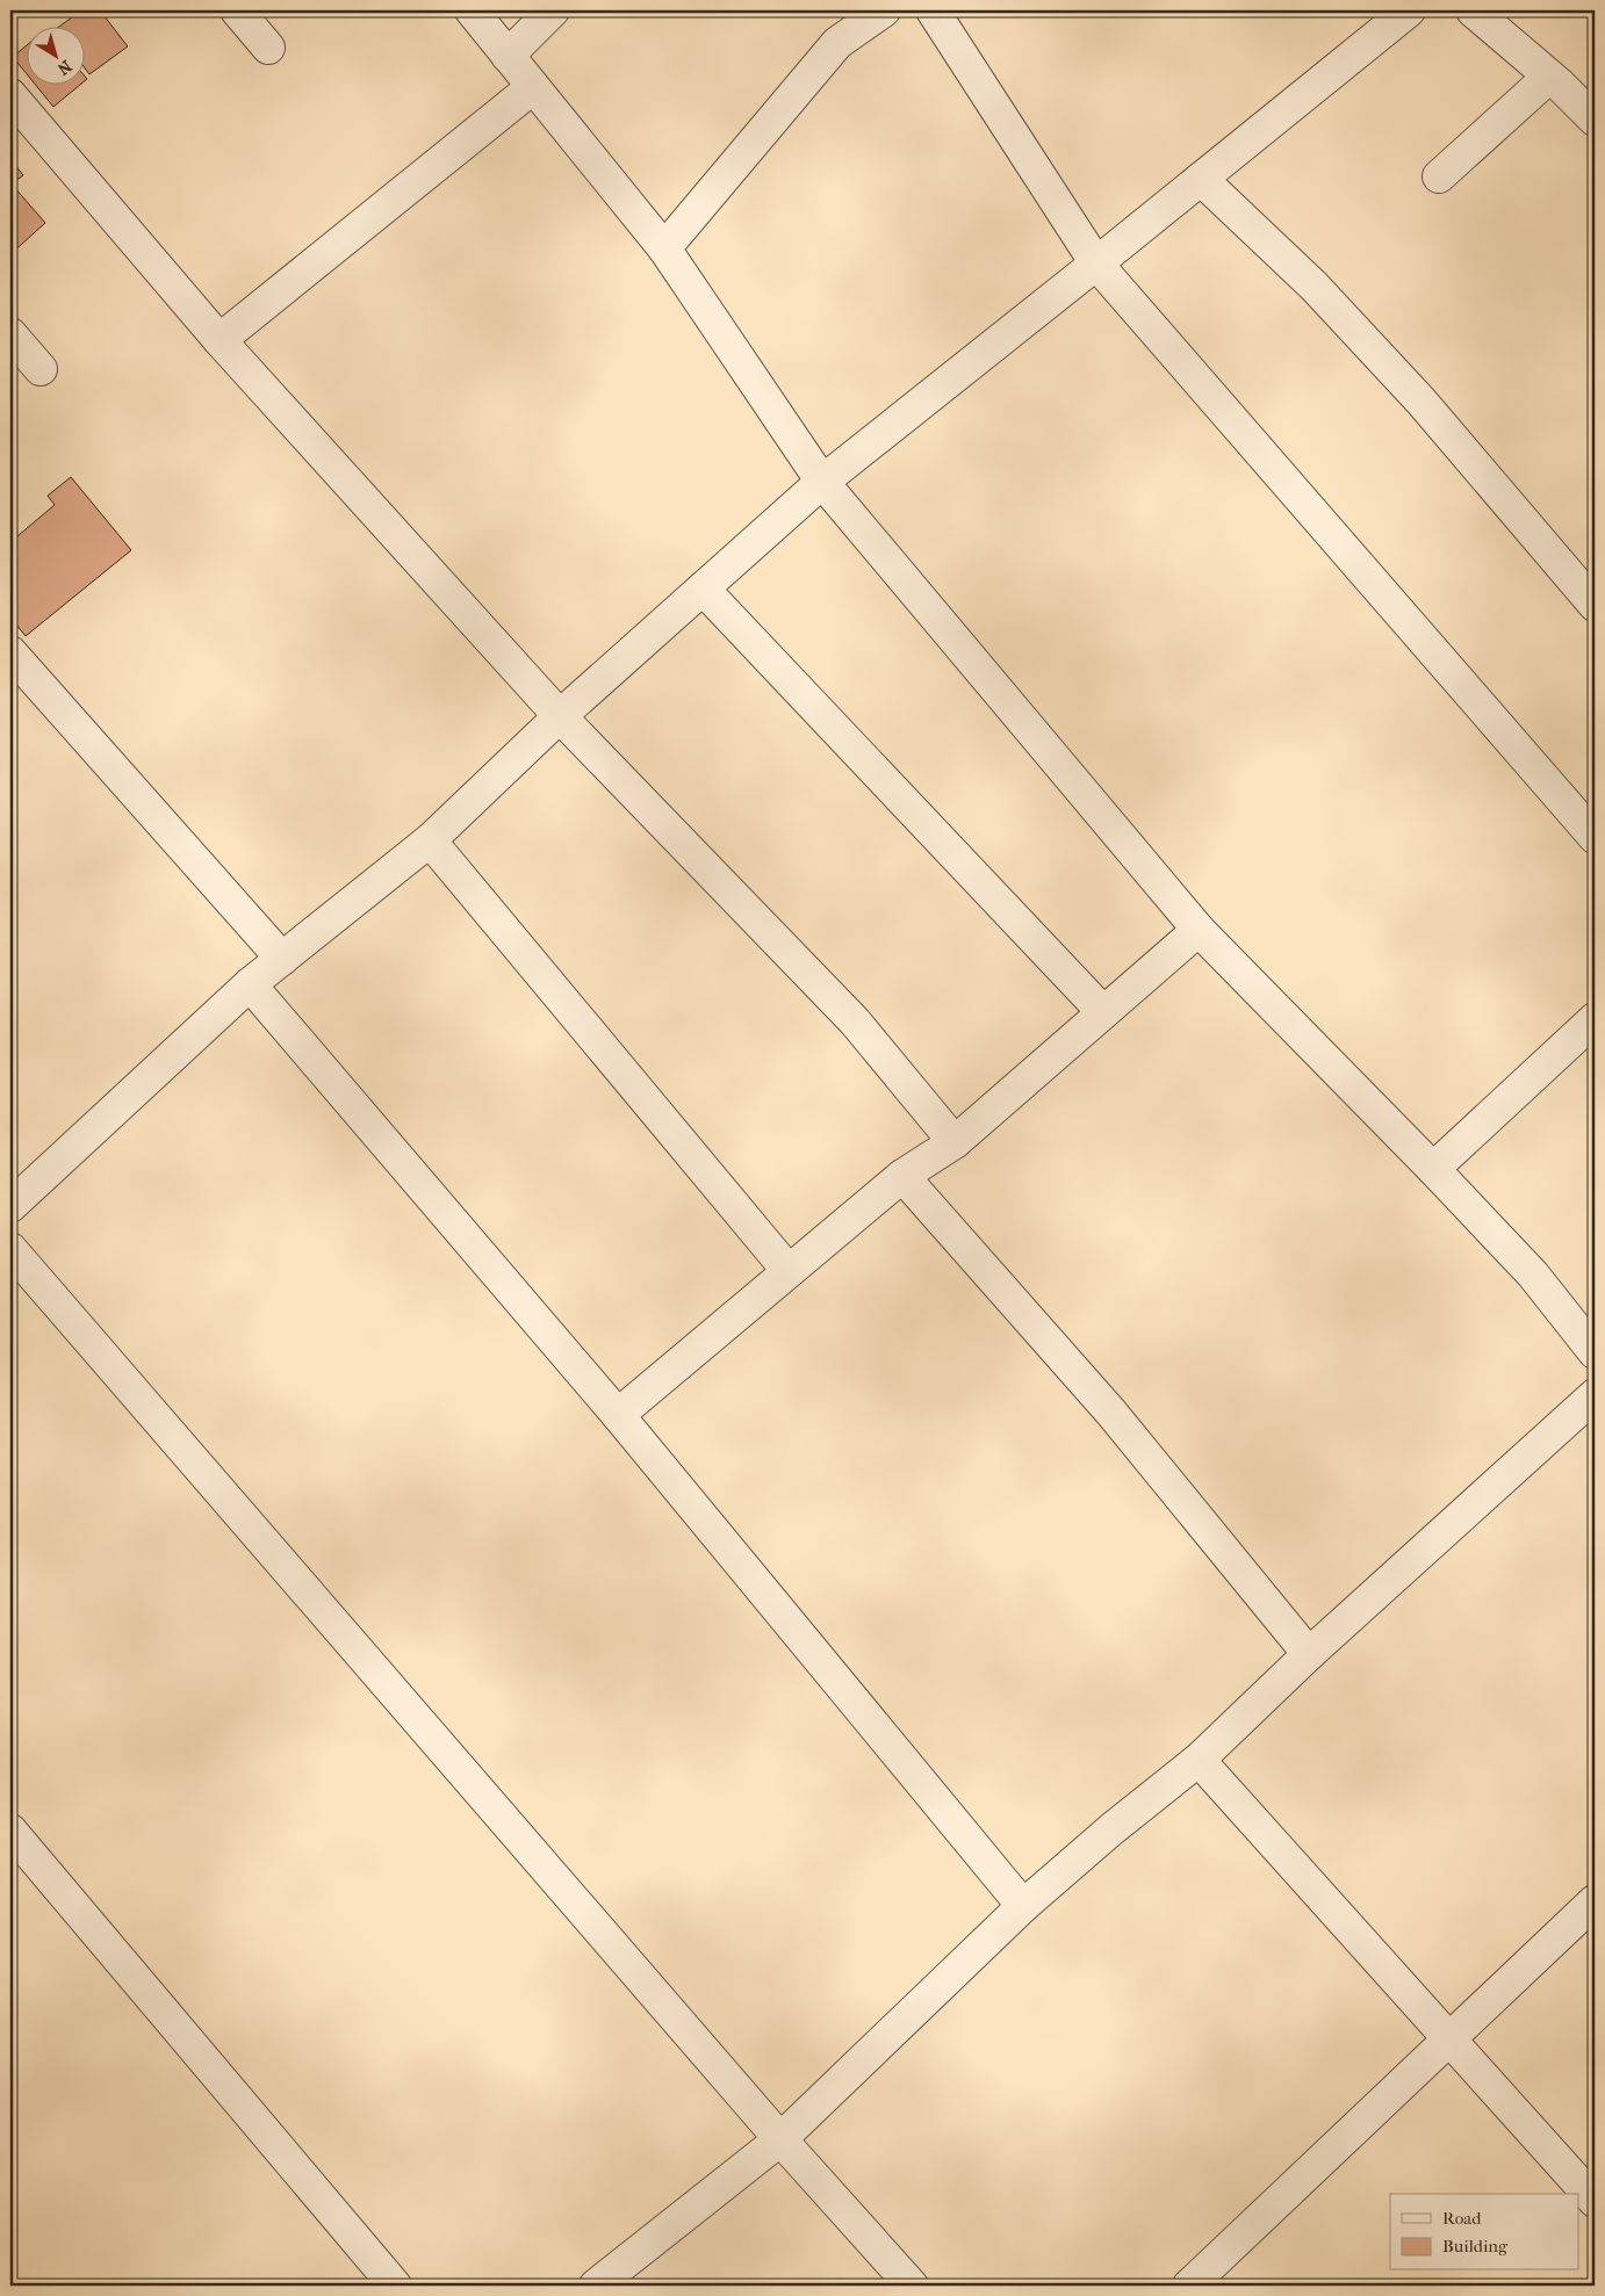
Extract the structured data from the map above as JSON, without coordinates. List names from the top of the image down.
{
  "legend": ["Road", "Building"],
  "north": "bottom right"
}
